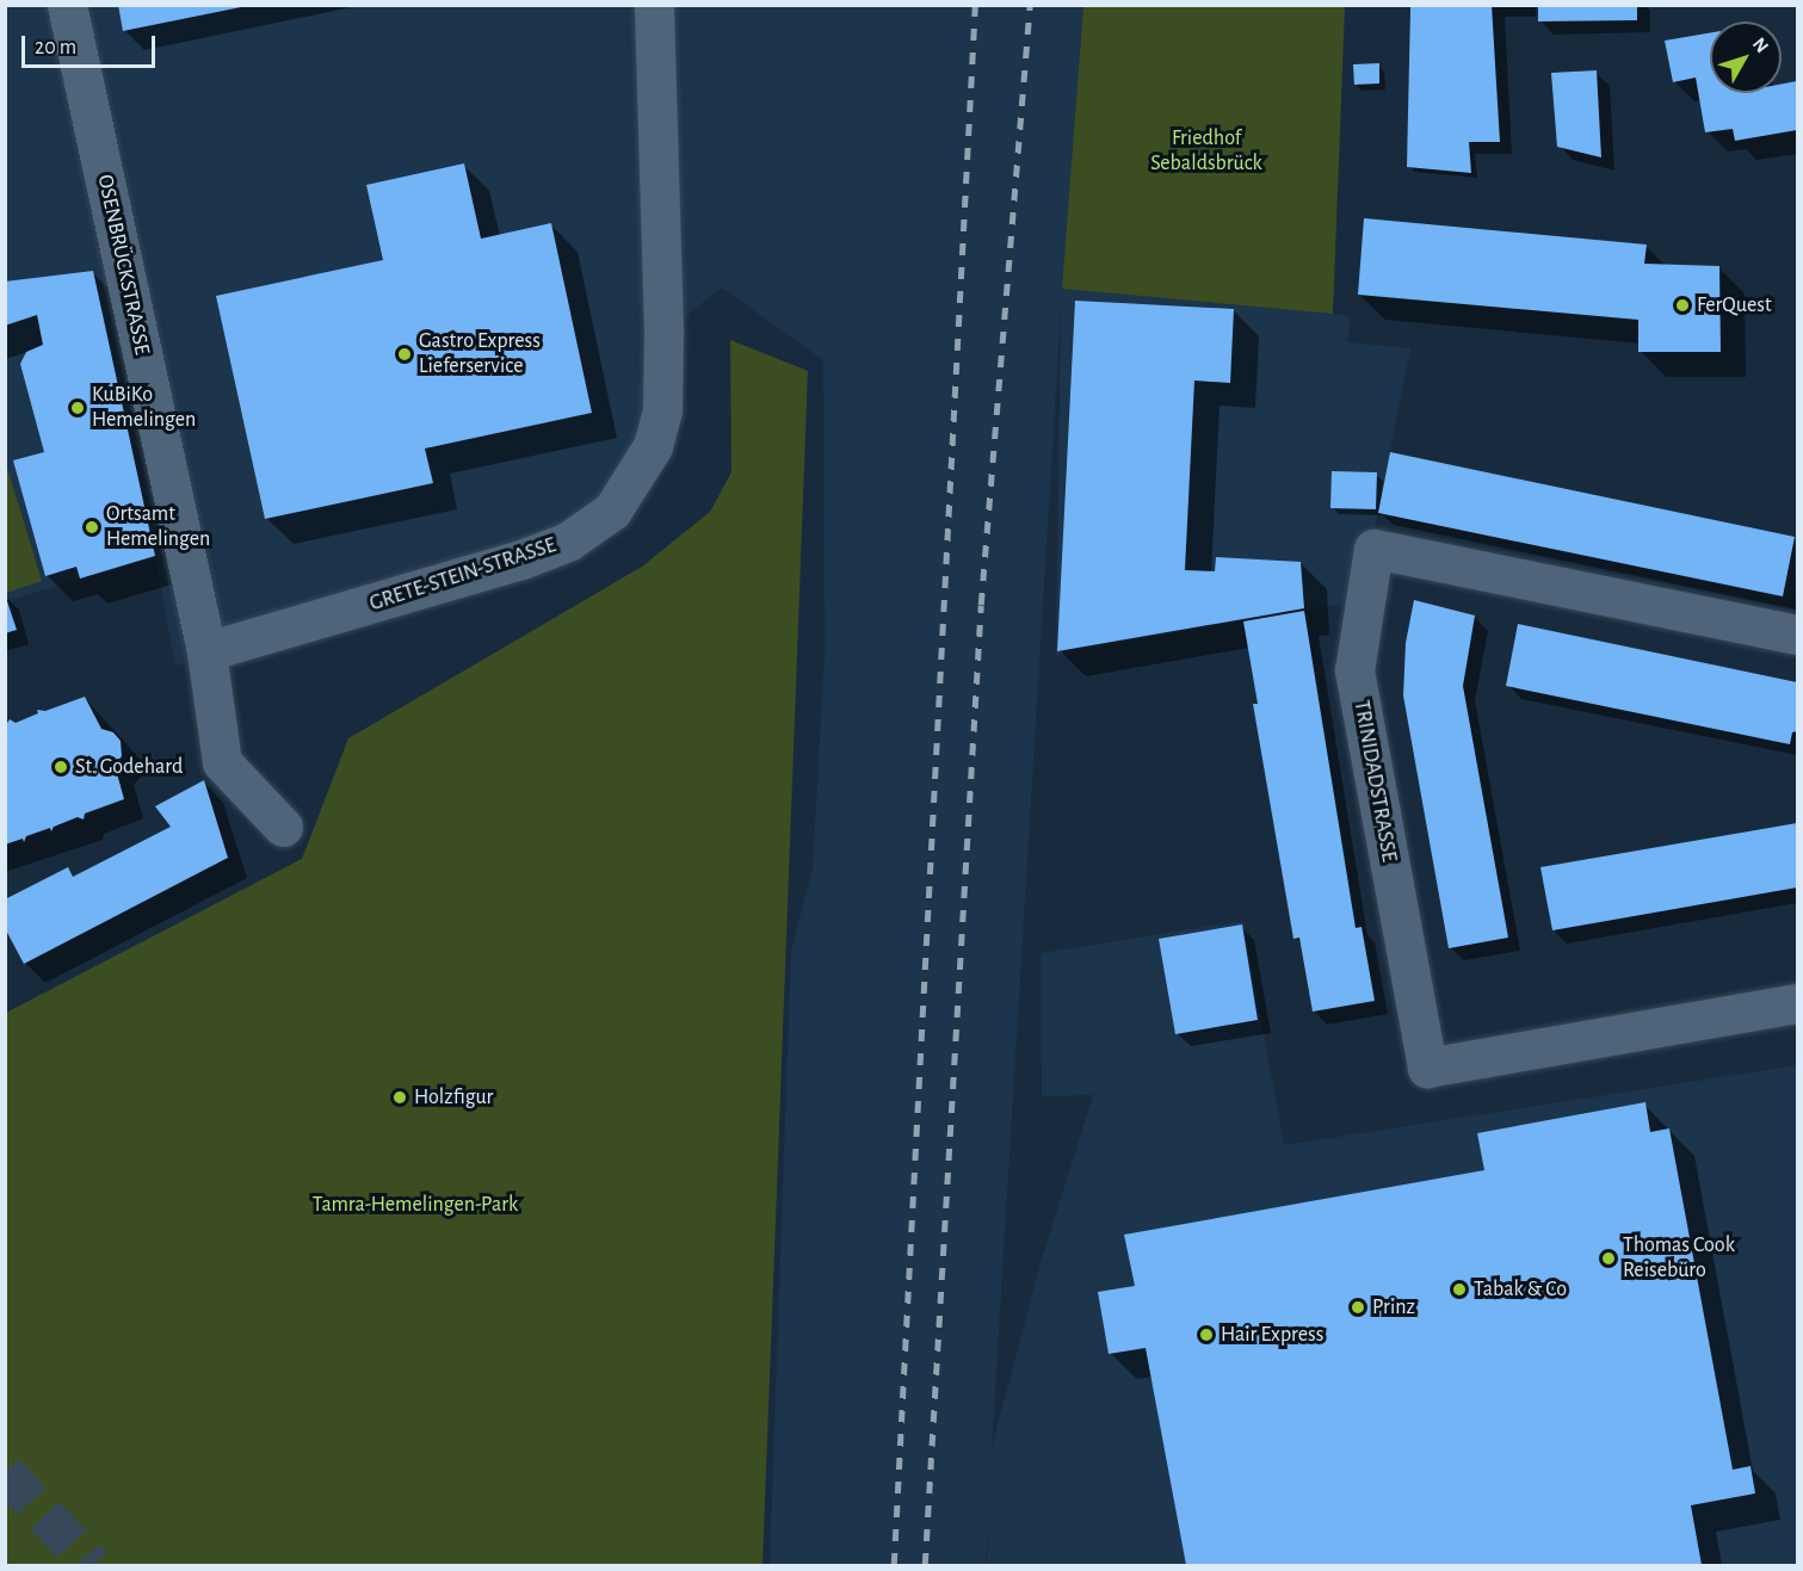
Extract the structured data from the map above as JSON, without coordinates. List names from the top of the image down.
{
  "streets": {
    "street": ["OSENBRÜCKSTRASSE", "GRETE-STEIN-STRASSE", "TRINIDADSTRASSE"]
  },
  "crossings": [
    ["OSENBRÜCKSTRASSE", "GRETE-STEIN-STRASSE"]
  ],
  "parks": ["Friedhof Sebaldsbrück", "Tamra-Hemelingen-Park"],
  "places": [
    "FerQuest",
    "Gastro Express Lieferservice",
    "KuBiKo Hemelingen",
    "Ortsamt Hemelingen",
    "St. Godehard",
    "Holzfigur",
    "Thomas Cook Reisebüro",
    "Tabak & Co",
    "Prinz",
    "Hair Express"
  ],
  "scale_bar": "20 m",
  "north": "top right"
}
